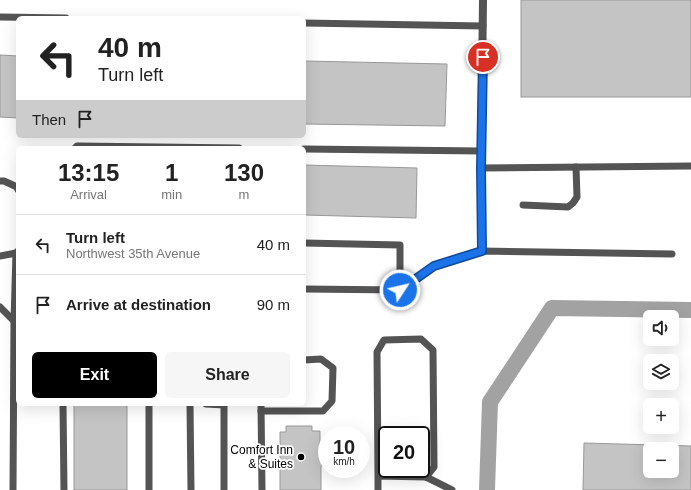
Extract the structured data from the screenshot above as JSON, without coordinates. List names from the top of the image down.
{
  "places": ["Comfort Inn & Suites"],
  "page": {
    "turn": ["40 m", "Turn left"],
    "then": "Then",
    "eta": [
      "13:15",
      "Arrival",
      "1",
      "min",
      "130",
      "m"
    ],
    "list": [
      {
        "name": "Turn left",
        "note": "Northwest 35th Avenue",
        "value": "40 m"
      },
      {
        "name": "Arrive at destination",
        "value": "90 m"
      }
    ],
    "map_buttons": ["+", "−"],
    "buttons": ["Exit", "Share"],
    "speed": "10 km/h",
    "limit": "20"
  }
}
